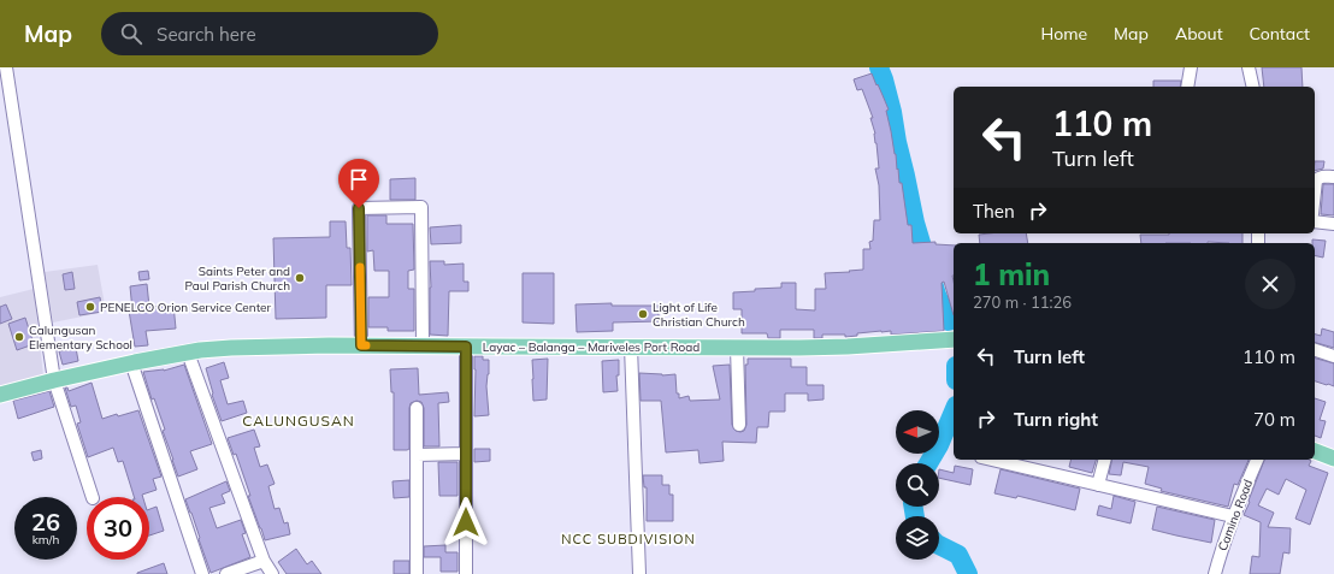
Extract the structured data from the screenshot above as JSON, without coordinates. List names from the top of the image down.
{
  "streets": {
    "main road": ["Layac – Balanga – Mariveles Port Road"],
    "street": ["Camino Road"]
  },
  "districts": ["CALUNGUSAN", "NCC SUBDIVISION"],
  "places": [
    "Saints Peter and Paul Parish Church",
    "PENELCO Orion Service Center",
    "Light of Life Christian Church",
    "Calungusan Elementary School"
  ],
  "north": "left",
  "page": {
    "header": "Map",
    "search": "Search here",
    "nav": [
      "Home",
      "Map",
      "About",
      "Contact"
    ],
    "turn": ["110 m", "Turn left"],
    "then": "Then",
    "heading": ["1 min", "270 m · 11:26"],
    "list": [
      {
        "name": "Turn left",
        "value": "110 m"
      },
      {
        "name": "Turn right",
        "value": "70 m"
      }
    ],
    "speed": "26 km/h",
    "limit": "30"
  }
}
